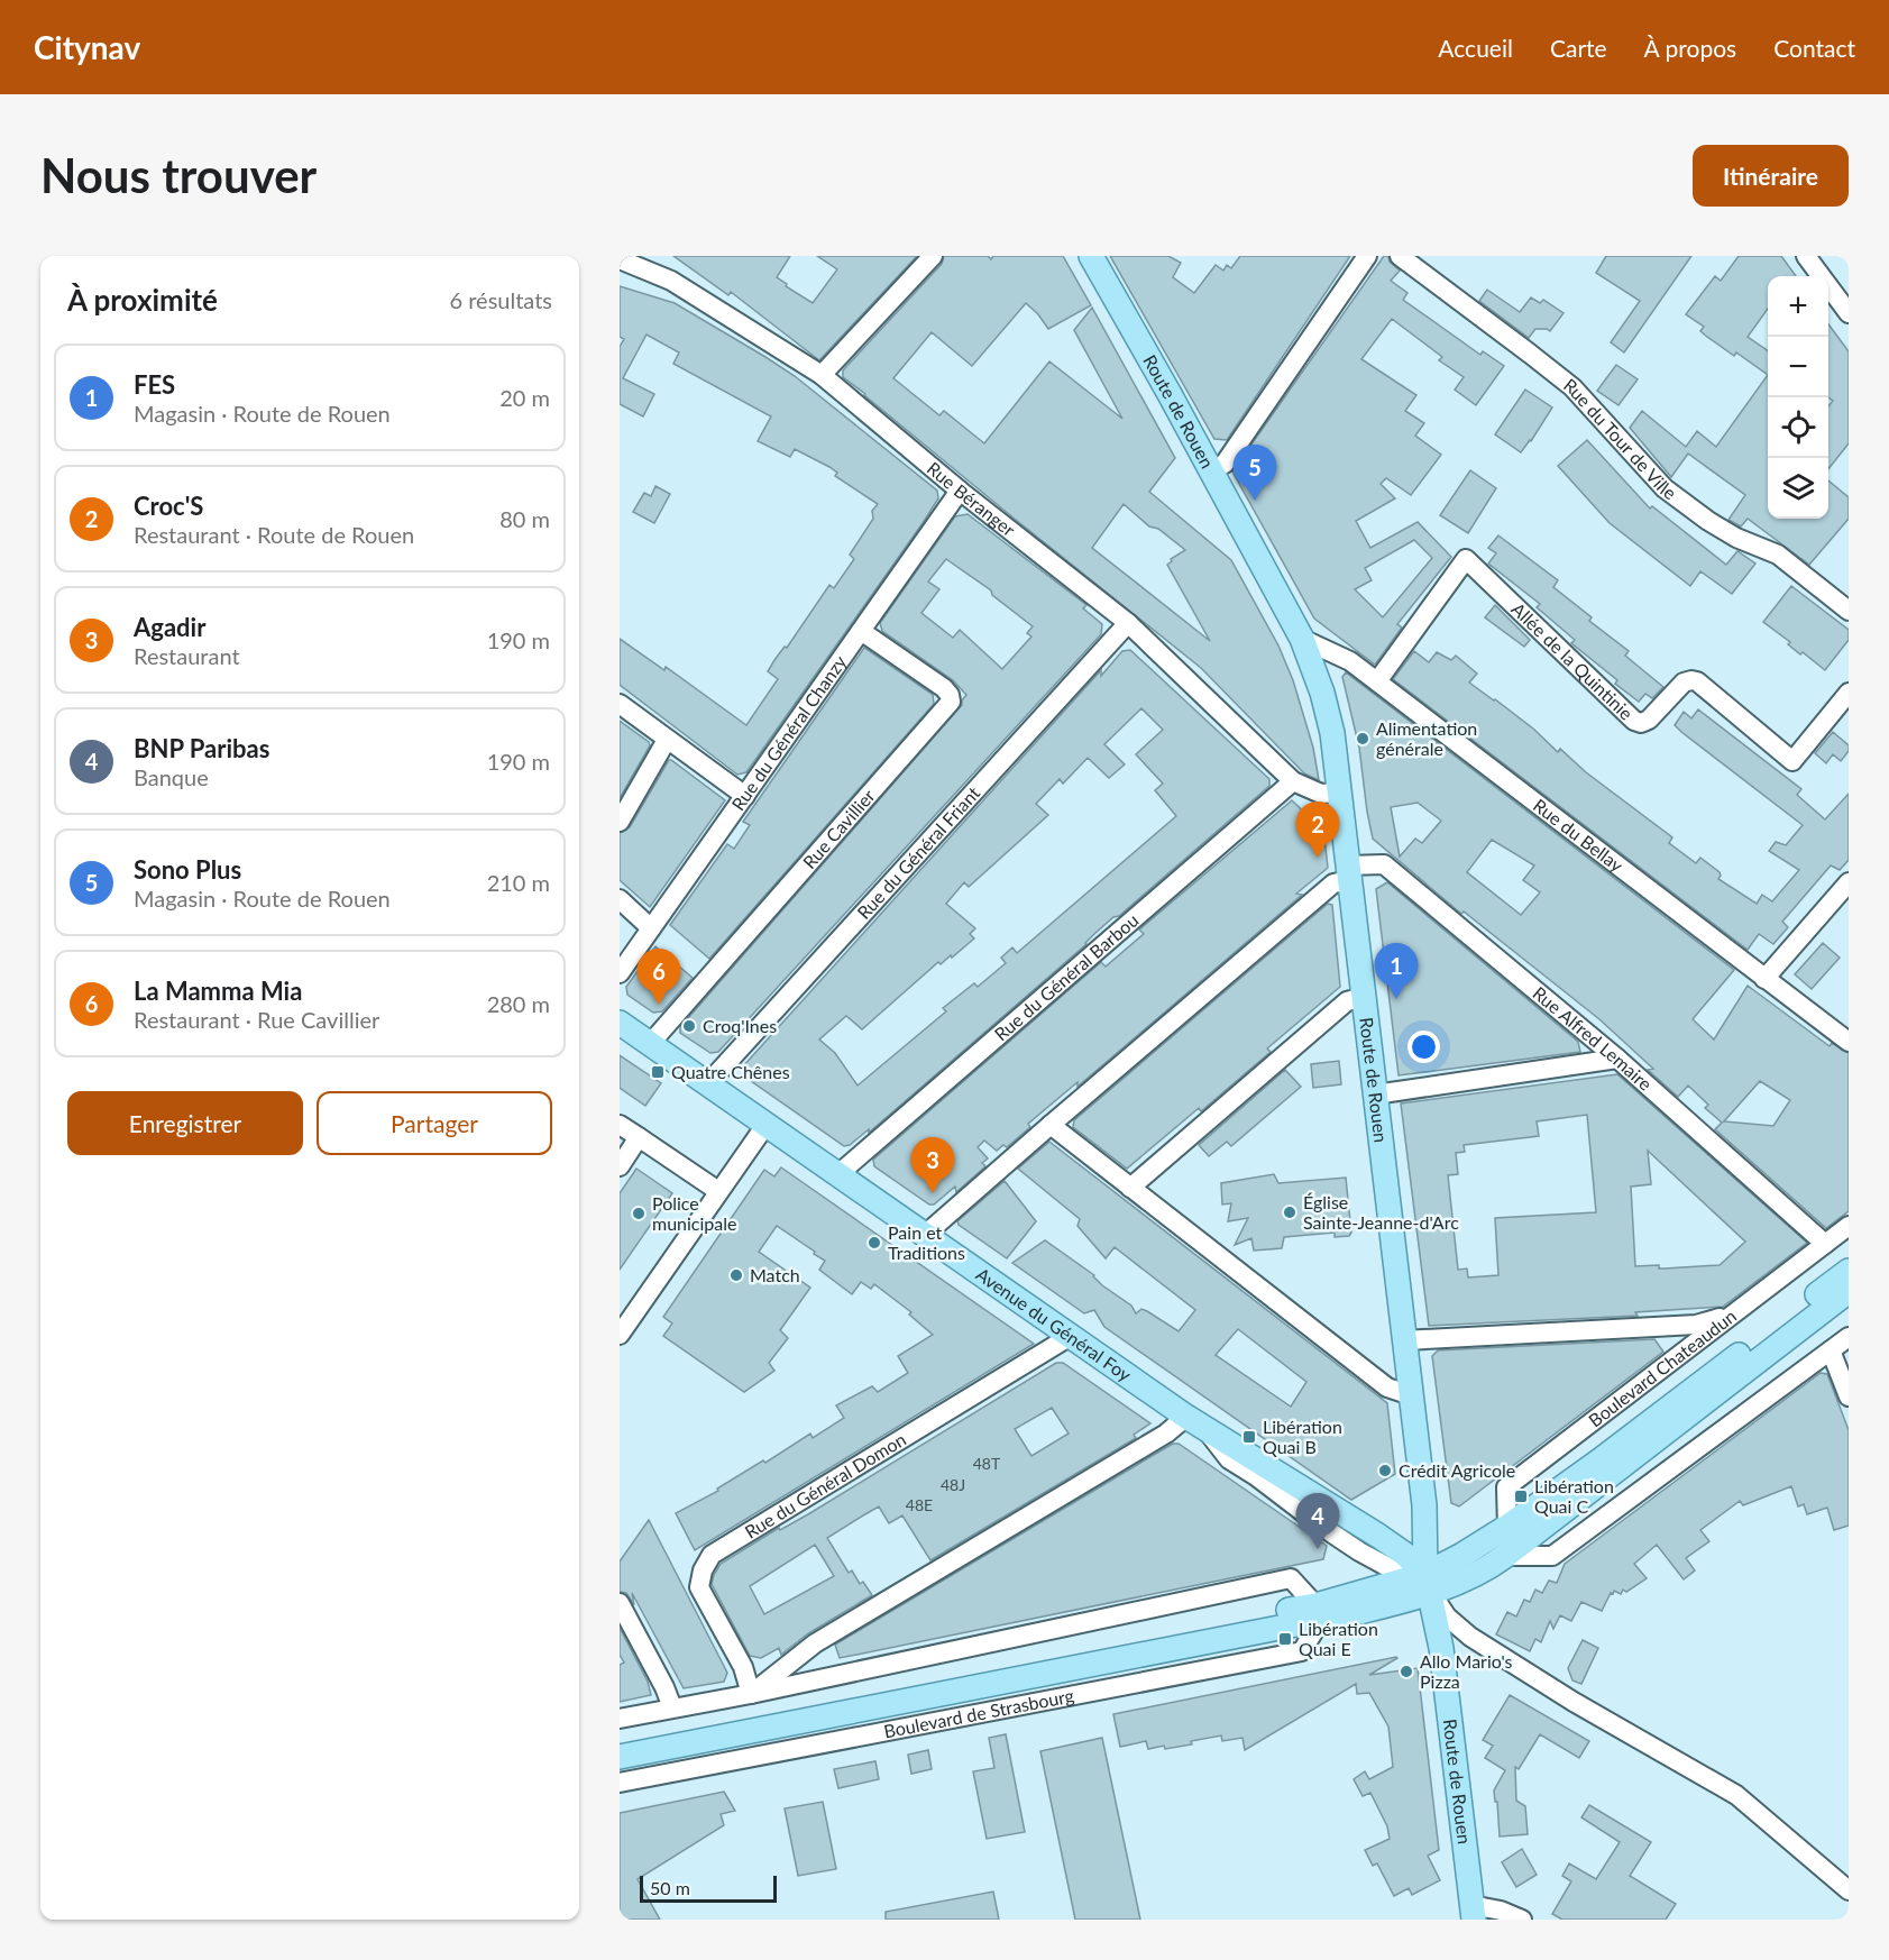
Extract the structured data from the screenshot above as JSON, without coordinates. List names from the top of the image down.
{
  "streets": {
    "main road": [
      "Route de Rouen",
      "Avenue du Général Foy",
      "Boulevard Chateaudun",
      "Boulevard de Strasbourg"
    ],
    "street": [
      "Rue du Tour de Ville",
      "Rue Béranger",
      "Allée de la Quintinie",
      "Rue du Général Chanzy",
      "Rue Cavillier",
      "Rue du Bellay",
      "Rue du Général Friant",
      "Rue du Général Barbou",
      "Rue Alfred Lemaire",
      "Rue du Général Domon"
    ]
  },
  "crossings": [
    ["Route de Rouen", "Rue du Bellay"],
    ["Route de Rouen", "Rue Alfred Lemaire"],
    ["Route de Rouen", "Avenue du Général Foy"],
    ["Route de Rouen", "Boulevard Chateaudun"],
    ["Route de Rouen", "Boulevard de Strasbourg"],
    ["Rue Béranger", "Rue du Général Chanzy"],
    ["Rue Béranger", "Rue du Général Friant"],
    ["Rue Béranger", "Rue du Général Barbou"],
    ["Allée de la Quintinie", "Rue du Bellay"],
    ["Rue du Général Chanzy", "Rue Cavillier"],
    ["Rue Cavillier", "Avenue du Général Foy"],
    ["Rue du Général Friant", "Avenue du Général Foy"],
    ["Rue du Général Barbou", "Avenue du Général Foy"],
    ["Rue Alfred Lemaire", "Boulevard Chateaudun"],
    ["Avenue du Général Foy", "Boulevard Chateaudun"],
    ["Avenue du Général Foy", "Rue du Général Domon"],
    ["Avenue du Général Foy", "Boulevard de Strasbourg"],
    ["Boulevard Chateaudun", "Boulevard de Strasbourg"]
  ],
  "places": {
    "other": [
      "Alimentation générale",
      "Croq'Ines",
      "Église Sainte-Jeanne-d'Arc",
      "Police municipale",
      "Pain et Traditions",
      "Match",
      "Crédit Agricole",
      "Allo Mario's Pizza"
    ],
    "transit": [
      "Quatre Chênes",
      "Libération Quai B",
      "Libération Quai C",
      "Libération Quai E"
    ]
  },
  "house_numbers": ["48T", "48J", "48E"],
  "scale_bar": "50 m",
  "page": {
    "header": "Citynav",
    "nav": [
      "Accueil",
      "Carte",
      "À propos",
      "Contact"
    ],
    "buttons": [
      "Itinéraire",
      ["Enregistrer", "Partager"]
    ],
    "title": "Nous trouver",
    "heading": ["À proximité", "6 résultats"],
    "map_buttons": ["+", "−"],
    "list": [
      {
        "mark": "1",
        "name": "FES",
        "note": "Magasin · Route de Rouen",
        "value": "20 m"
      },
      {
        "mark": "2",
        "name": "Croc'S",
        "note": "Restaurant · Route de Rouen",
        "value": "80 m"
      },
      {
        "mark": "3",
        "name": "Agadir",
        "note": "Restaurant",
        "value": "190 m"
      },
      {
        "mark": "4",
        "name": "BNP Paribas",
        "note": "Banque",
        "value": "190 m"
      },
      {
        "mark": "5",
        "name": "Sono Plus",
        "note": "Magasin · Route de Rouen",
        "value": "210 m"
      },
      {
        "mark": "6",
        "name": "La Mamma Mia",
        "note": "Restaurant · Rue Cavillier",
        "value": "280 m"
      }
    ],
    "pins": [
      "5",
      "2",
      "1",
      "6",
      "3",
      "4"
    ],
    "scale": "50 m"
  }
}
